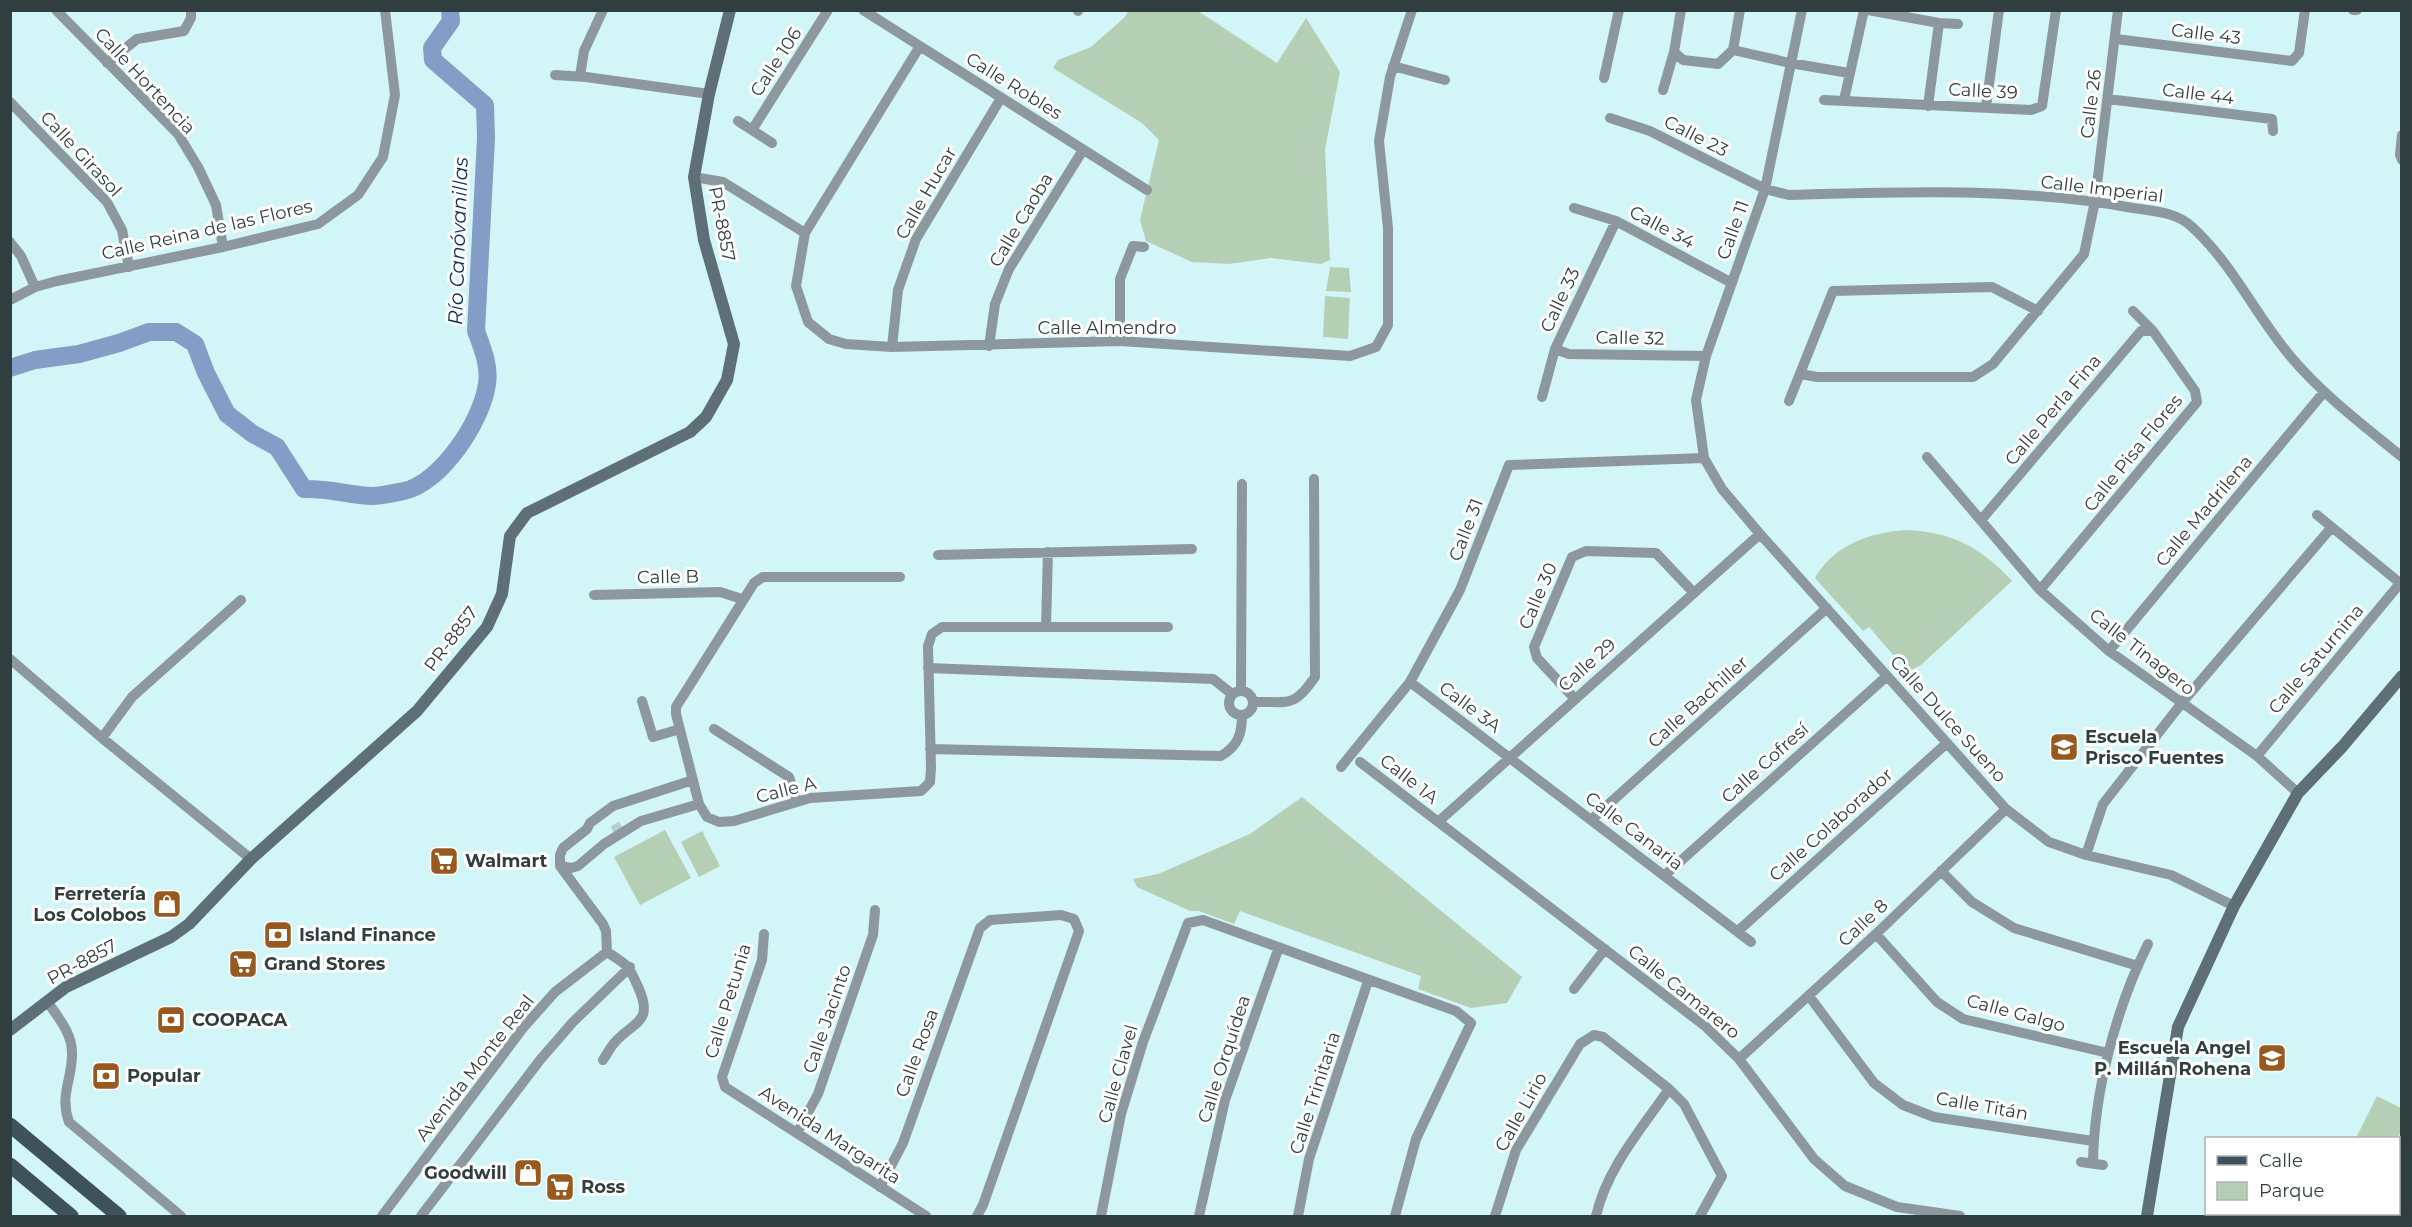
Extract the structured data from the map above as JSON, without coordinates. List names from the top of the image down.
{
  "streets": {
    "street": [
      "Calle 43",
      "Calle 106",
      "Calle Hortencia",
      "Calle Robles",
      "Calle 39",
      "Calle 44",
      "Calle 26",
      "Calle 23",
      "Calle Girasol",
      "Calle Imperial",
      "Calle Hucar",
      "Calle Caoba",
      "PR-8857",
      "Calle 34",
      "Calle Reina de las Flores",
      "Calle 11",
      "Calle 33",
      "Calle Almendro",
      "Calle 32",
      "Calle Perla Fina",
      "Calle Pisa Flores",
      "Calle Madrilena",
      "Calle 31",
      "Calle B",
      "Calle 30",
      "Calle Tinagero",
      "Calle Saturnina",
      "Calle 29",
      "Calle Bachiller",
      "Calle 3A",
      "Calle Dulce Sueno",
      "Calle Cofresí",
      "Calle 1A",
      "Calle A",
      "Calle Colaborador",
      "Calle Canaria",
      "Calle 8",
      "Calle Camarero",
      "Calle Petunia",
      "Calle Galgo",
      "Calle Jacinto",
      "Calle Rosa",
      "Calle Orquídea",
      "Avenida Monte Real",
      "Calle Clavel",
      "Calle Trinitaria",
      "Calle Titán",
      "Calle Lirio",
      "Avenida Margarita"
    ]
  },
  "crossings": [
    ["Calle 43", "Calle 26"],
    ["Calle Hortencia", "Calle Reina de las Flores"],
    ["Calle Robles", "Calle Hucar"],
    ["Calle Robles", "Calle Caoba"],
    ["Calle Robles", "Calle Almendro"],
    ["Calle 44", "Calle 26"],
    ["Calle 26", "Calle Imperial"],
    ["Calle 23", "Calle Imperial"],
    ["Calle 23", "Calle 11"],
    ["Calle Girasol", "Calle Reina de las Flores"],
    ["Calle Imperial", "Calle 11"],
    ["Calle Imperial", "Calle Madrilena"],
    ["Calle Hucar", "Calle Almendro"],
    ["Calle Caoba", "Calle Almendro"],
    ["Calle 34", "Calle 11"],
    ["Calle 34", "Calle 33"],
    ["Calle 11", "Calle 32"],
    ["Calle 11", "Calle 31"],
    ["Calle 11", "Calle Dulce Sueno"],
    ["Calle 33", "Calle 32"],
    ["Calle Perla Fina", "Calle Pisa Flores"],
    ["Calle Perla Fina", "Calle Tinagero"],
    ["Calle Pisa Flores", "Calle Tinagero"],
    ["Calle Madrilena", "Calle Tinagero"],
    ["Calle 31", "Calle 3A"],
    ["Calle 31", "Calle Dulce Sueno"],
    ["Calle 30", "Calle 29"],
    ["Calle Tinagero", "Calle Saturnina"],
    ["Calle 29", "Calle 3A"],
    ["Calle 29", "Calle Dulce Sueno"],
    ["Calle 29", "Calle 1A"],
    ["Calle 29", "Calle Canaria"],
    ["Calle 29", "Calle Camarero"],
    ["Calle Bachiller", "Calle Dulce Sueno"],
    ["Calle Bachiller", "Calle Canaria"],
    ["Calle 3A", "Calle Canaria"],
    ["Calle Dulce Sueno", "Calle Cofresí"],
    ["Calle Dulce Sueno", "Calle Colaborador"],
    ["Calle Dulce Sueno", "Calle 8"],
    ["Calle Cofresí", "Calle Canaria"],
    ["Calle 1A", "Calle Camarero"],
    ["Calle Colaborador", "Calle Canaria"],
    ["Calle 8", "Calle Camarero"],
    ["Calle 8", "Calle Galgo"],
    ["Calle 8", "Calle Titán"],
    ["Calle Petunia", "Avenida Margarita"],
    ["Calle Jacinto", "Avenida Margarita"],
    ["Calle Rosa", "Avenida Margarita"],
    ["Calle Orquídea", "Calle Clavel"]
  ],
  "water": ["Río Canóvanillas"],
  "places": {
    "school or university": ["Escuela Prisco Fuentes", "Escuela Angel P. Millán Rohena"],
    "supermarket": ["Walmart", "Grand Stores", "Ross"],
    "shop": ["Ferretería Los Colobos", "Goodwill"],
    "bank": ["Island Finance", "COOPACA", "Popular"]
  },
  "legend": ["Calle", "Parque"]
}
